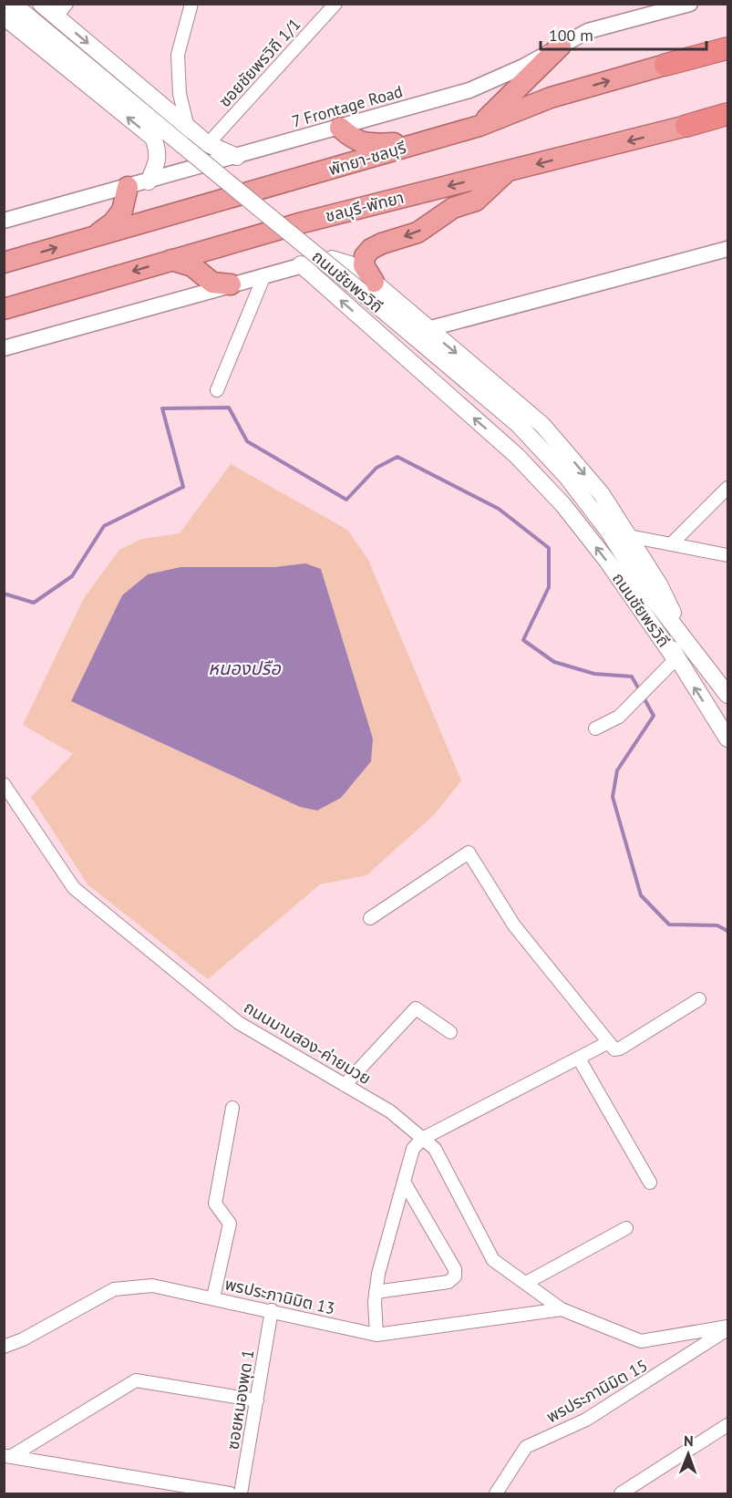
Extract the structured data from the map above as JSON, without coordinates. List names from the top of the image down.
{
  "streets": {
    "highway": ["พัทยา-ชลบุรี", "ชลบุรี-พัทยา"],
    "main road": ["ถนนชัยพรวิถี"],
    "street": [
      "ซอยชัยพรวิถี 1/1",
      "7 Frontage Road",
      "ถนนมาบสอง-ค่ายมวย",
      "พรประภานิมิต 13",
      "พรประภานิมิต 15",
      "ซอยหนองพุด 1"
    ]
  },
  "crossings": [
    ["ถนนมาบสอง-ค่ายมวย", "พรประภานิมิต 13"],
    ["ถนนมาบสอง-ค่ายมวย", "พรประภานิมิต 15"],
    ["พรประภานิมิต 13", "ซอยหนองพุด 1"]
  ],
  "one_way": ["พัทยา-ชลบุรี", "ชลบุรี-พัทยา"],
  "water": ["หนองปรือ"],
  "scale_bar": "100 m",
  "north": "top"
}
